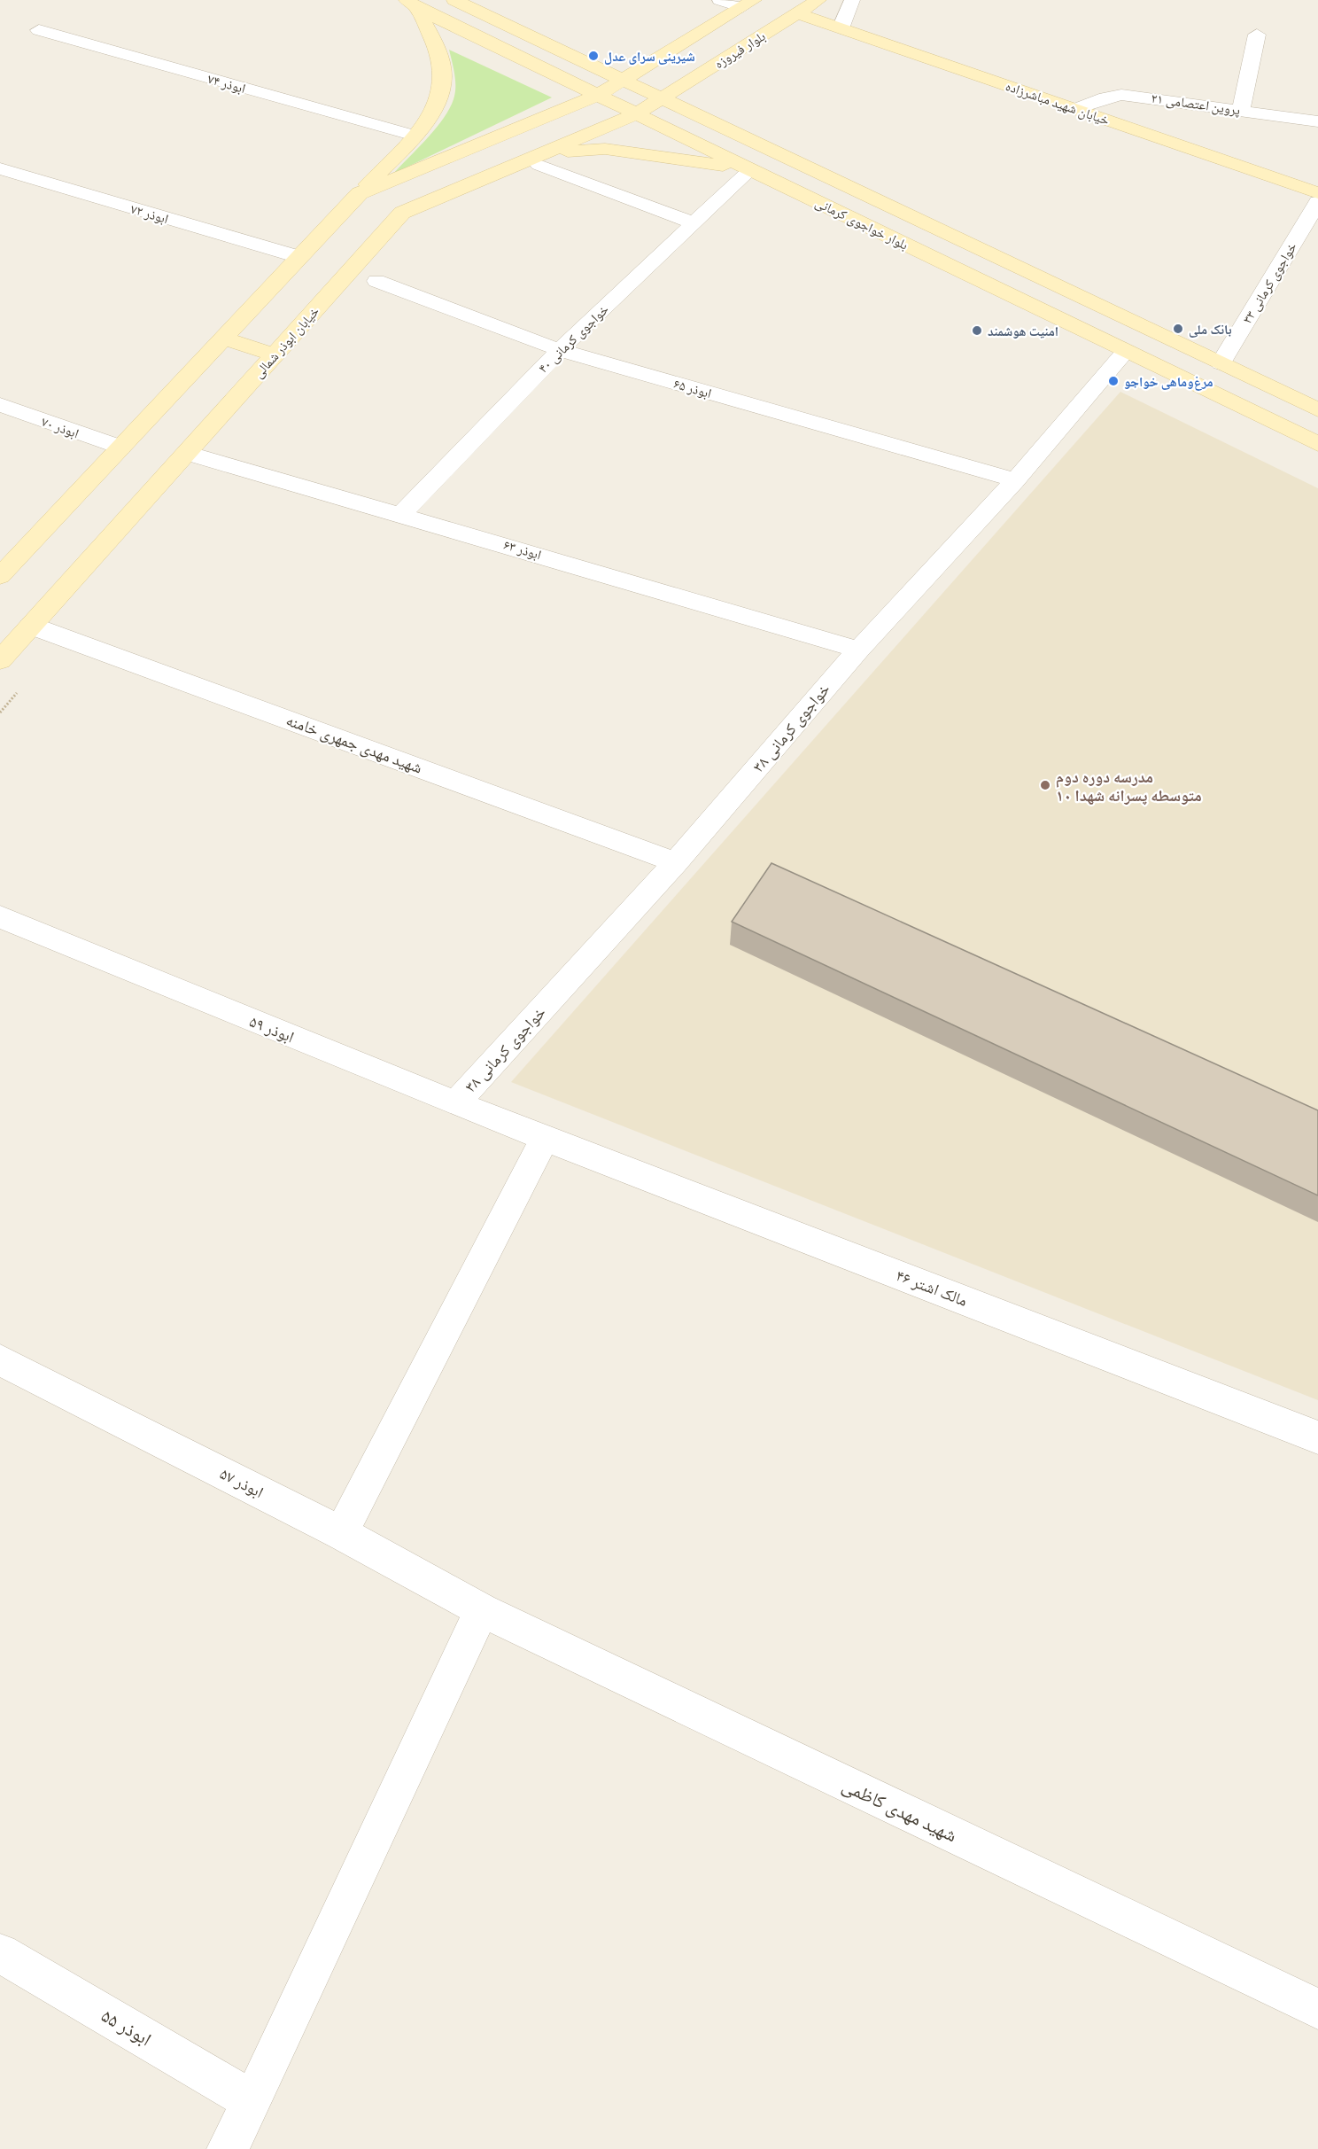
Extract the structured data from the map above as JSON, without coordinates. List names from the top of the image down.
{
  "streets": {
    "main road": [
      "بلوار فیروزه",
      "خیابان شهید مباشرزاده",
      "بلوار خواجوی کرمانی",
      "خیابان ابوذر شمالی"
    ],
    "street": [
      "ابوذر ۷۴",
      "پروین اعتصامی ۲۱",
      "ابوذر ۷۲",
      "خواجوی کرمانی ۳۳",
      "خواجوی کرمانی ۴۰",
      "ابوذر ۶۵",
      "ابوذر ۷۰",
      "ابوذر ۶۳",
      "خواجوی کرمانی ۳۸",
      "شهید مهدی جمهری خامنه",
      "ابوذر ۵۹",
      "مالک اشتر ۴۶",
      "ابوذر ۵۷",
      "شهید مهدی کاظمی",
      "ابوذر ۵۵"
    ]
  },
  "crossings": [
    ["بلوار فیروزه", "خیابان شهید مباشرزاده"],
    ["بلوار فیروزه", "بلوار خواجوی کرمانی"],
    ["بلوار فیروزه", "خیابان ابوذر شمالی"],
    ["خیابان شهید مباشرزاده", "پروین اعتصامی ۲۱"],
    ["بلوار خواجوی کرمانی", "خواجوی کرمانی ۳۳"],
    ["بلوار خواجوی کرمانی", "خواجوی کرمانی ۴۰"],
    ["بلوار خواجوی کرمانی", "خیابان ابوذر شمالی"],
    ["بلوار خواجوی کرمانی", "خواجوی کرمانی ۳۸"],
    ["خواجوی کرمانی ۴۰", "ابوذر ۶۵"],
    ["خواجوی کرمانی ۴۰", "ابوذر ۶۳"],
    ["خیابان ابوذر شمالی", "ابوذر ۶۳"],
    ["خیابان ابوذر شمالی", "شهید مهدی جمهری خامنه"],
    ["ابوذر ۶۵", "خواجوی کرمانی ۳۸"],
    ["ابوذر ۶۳", "خواجوی کرمانی ۳۸"],
    ["خواجوی کرمانی ۳۸", "شهید مهدی جمهری خامنه"],
    ["خواجوی کرمانی ۳۸", "ابوذر ۵۹"],
    ["ابوذر ۵۹", "مالک اشتر ۴۶"],
    ["ابوذر ۵۷", "شهید مهدی کاظمی"]
  ],
  "places": [
    "شیرینی سرای عدل",
    "بانک ملی",
    "امنیت هوشمند",
    "مرغ‌وماهی‌ خواجو",
    "مدرسه دوره دوم متوسطه پسرانه شهدا ۱۰"
  ]
}
